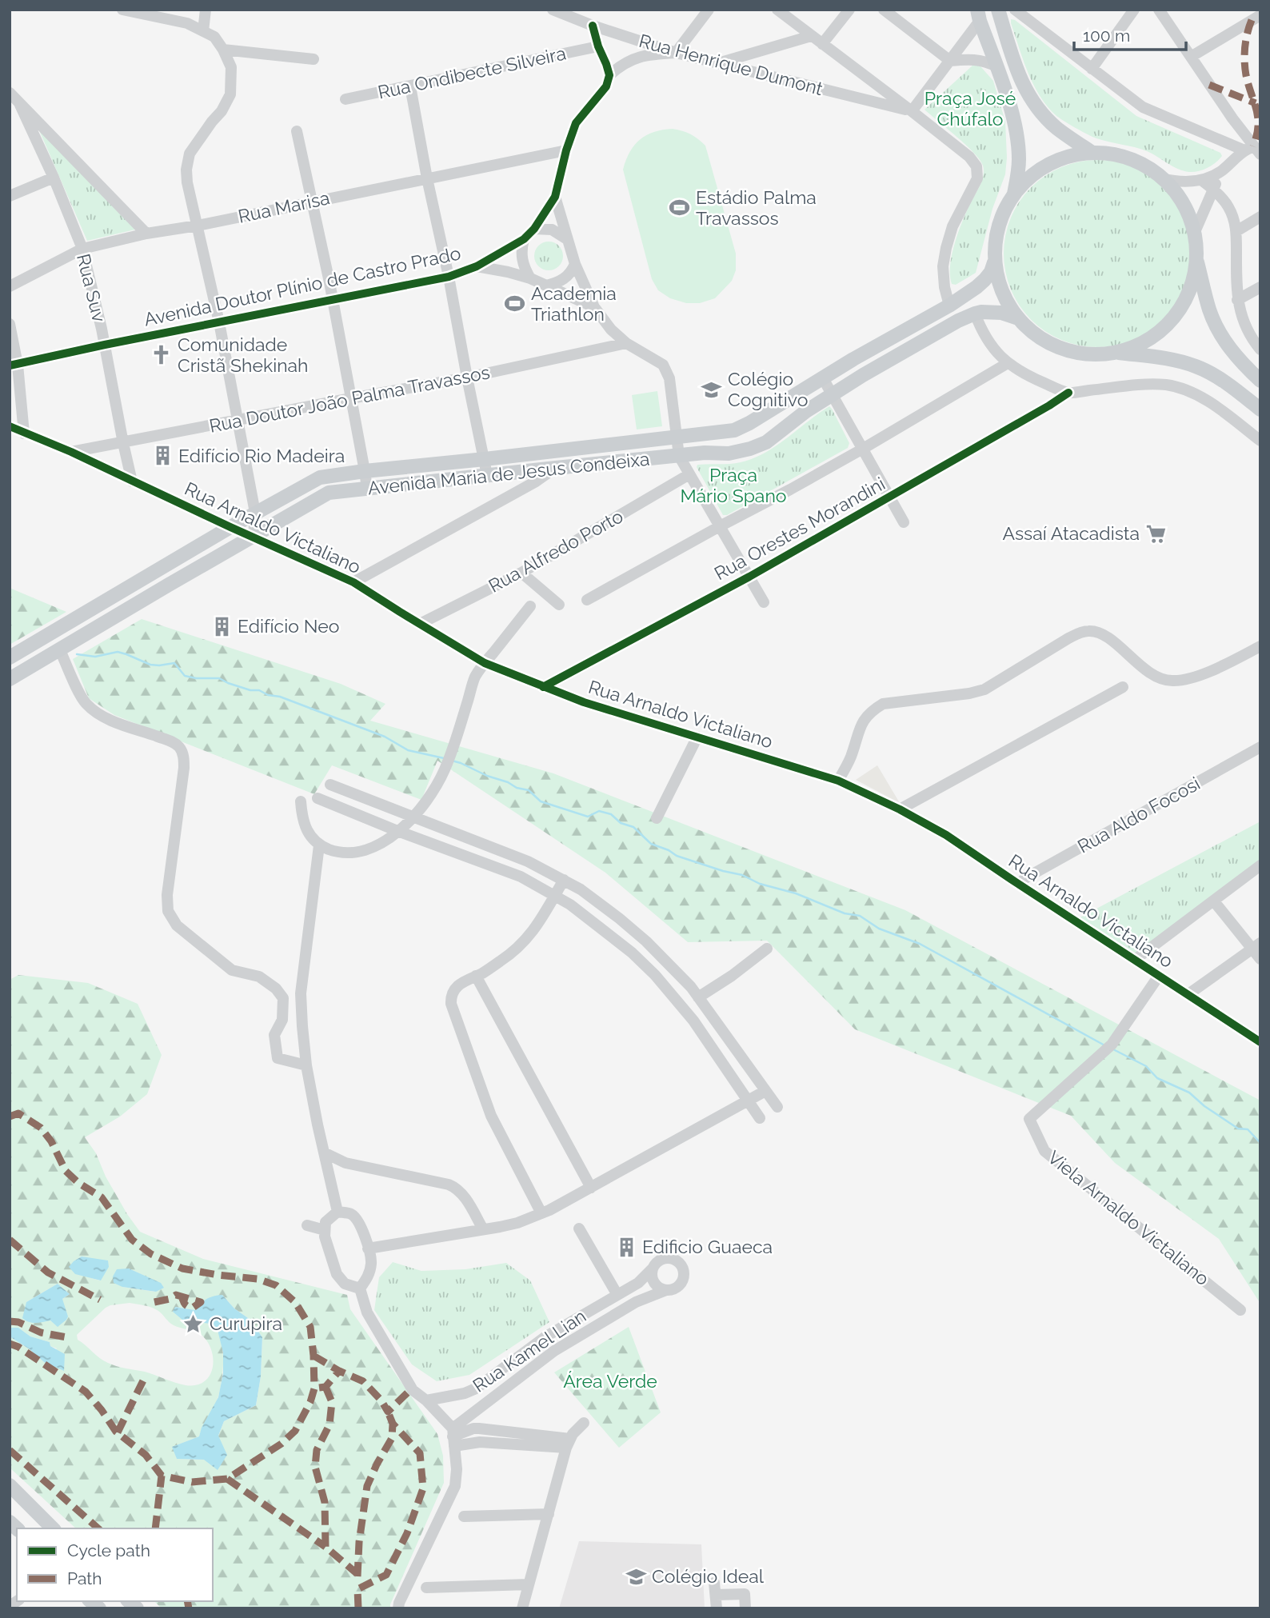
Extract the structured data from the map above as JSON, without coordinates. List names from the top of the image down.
{
  "streets": {
    "main road": ["Avenida Maria de Jesus Condeixa"],
    "street": [
      "Rua Henrique Dumont",
      "Rua Ondibecte Silveira",
      "Rua Marisa",
      "Avenida Doutor Plínio de Castro Prado",
      "Rua Suv",
      "Rua Doutor João Palma Travassos",
      "Rua Arnaldo Victaliano",
      "Rua Orestes Morandini",
      "Rua Alfredo Porto",
      "Rua Aldo Focosi",
      "Viela Arnaldo Victaliano",
      "Rua Kamel Lian"
    ]
  },
  "crossings": [
    ["Rua Henrique Dumont", "Avenida Doutor Plínio de Castro Prado"],
    ["Rua Marisa", "Avenida Doutor Plínio de Castro Prado"],
    ["Rua Marisa", "Rua Suv"],
    ["Avenida Doutor Plínio de Castro Prado", "Rua Suv"],
    ["Rua Suv", "Rua Doutor João Palma Travassos"],
    ["Rua Suv", "Rua Arnaldo Victaliano"],
    ["Rua Doutor João Palma Travassos", "Rua Arnaldo Victaliano"],
    ["Avenida Maria de Jesus Condeixa", "Rua Arnaldo Victaliano"],
    ["Rua Arnaldo Victaliano", "Rua Orestes Morandini"],
    ["Rua Arnaldo Victaliano", "Rua Alfredo Porto"],
    ["Rua Arnaldo Victaliano", "Rua Aldo Focosi"],
    ["Rua Arnaldo Victaliano", "Viela Arnaldo Victaliano"]
  ],
  "parks": ["Praça José Chúfalo", "Praça Mário Spano", "Área Verde"],
  "places": {
    "sports": ["Estádio Palma Travassos", "Academia Triathlon"],
    "church": ["Comunidade Cristã Shekinah"],
    "school or university": ["Colégio Cognitivo", "Colégio Ideal"],
    "building": ["Edifício Rio Madeira", "Edifício Neo", "Edificio Guaeca"],
    "supermarket": ["Assaí Atacadista"],
    "place": ["Curupira"]
  },
  "legend": ["Cycle path", "Path"],
  "scale_bar": "100 m"
}
